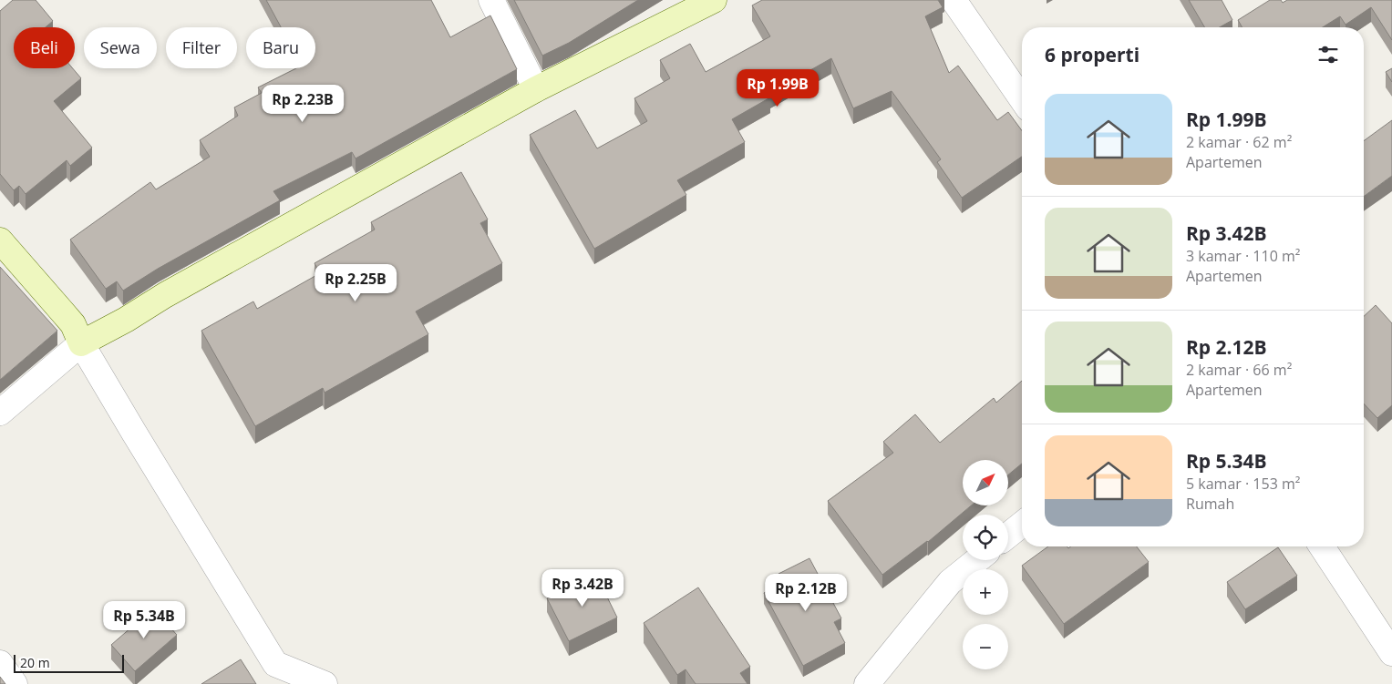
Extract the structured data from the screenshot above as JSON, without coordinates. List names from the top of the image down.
{
  "scale_bar": "20 m",
  "north": "top right",
  "page": {
    "chip": [
      "Beli",
      "Sewa",
      "Filter",
      "Baru"
    ],
    "heading": "6 properti",
    "price": [
      "Rp 1.99B",
      "Rp 2.23B",
      "Rp 2.25B",
      "Rp 3.42B",
      "Rp 2.12B",
      "Rp 5.34B"
    ],
    "list": [
      {
        "name": "Rp 1.99B",
        "note": "2 kamar · 62 m² · Apartemen"
      },
      {
        "name": "Rp 3.42B",
        "note": "3 kamar · 110 m² · Apartemen"
      },
      {
        "name": "Rp 2.12B",
        "note": "2 kamar · 66 m² · Apartemen"
      },
      {
        "name": "Rp 5.34B",
        "note": "5 kamar · 153 m² · Rumah"
      }
    ],
    "map_buttons": ["+", "−"],
    "scale": "20 m"
  }
}
